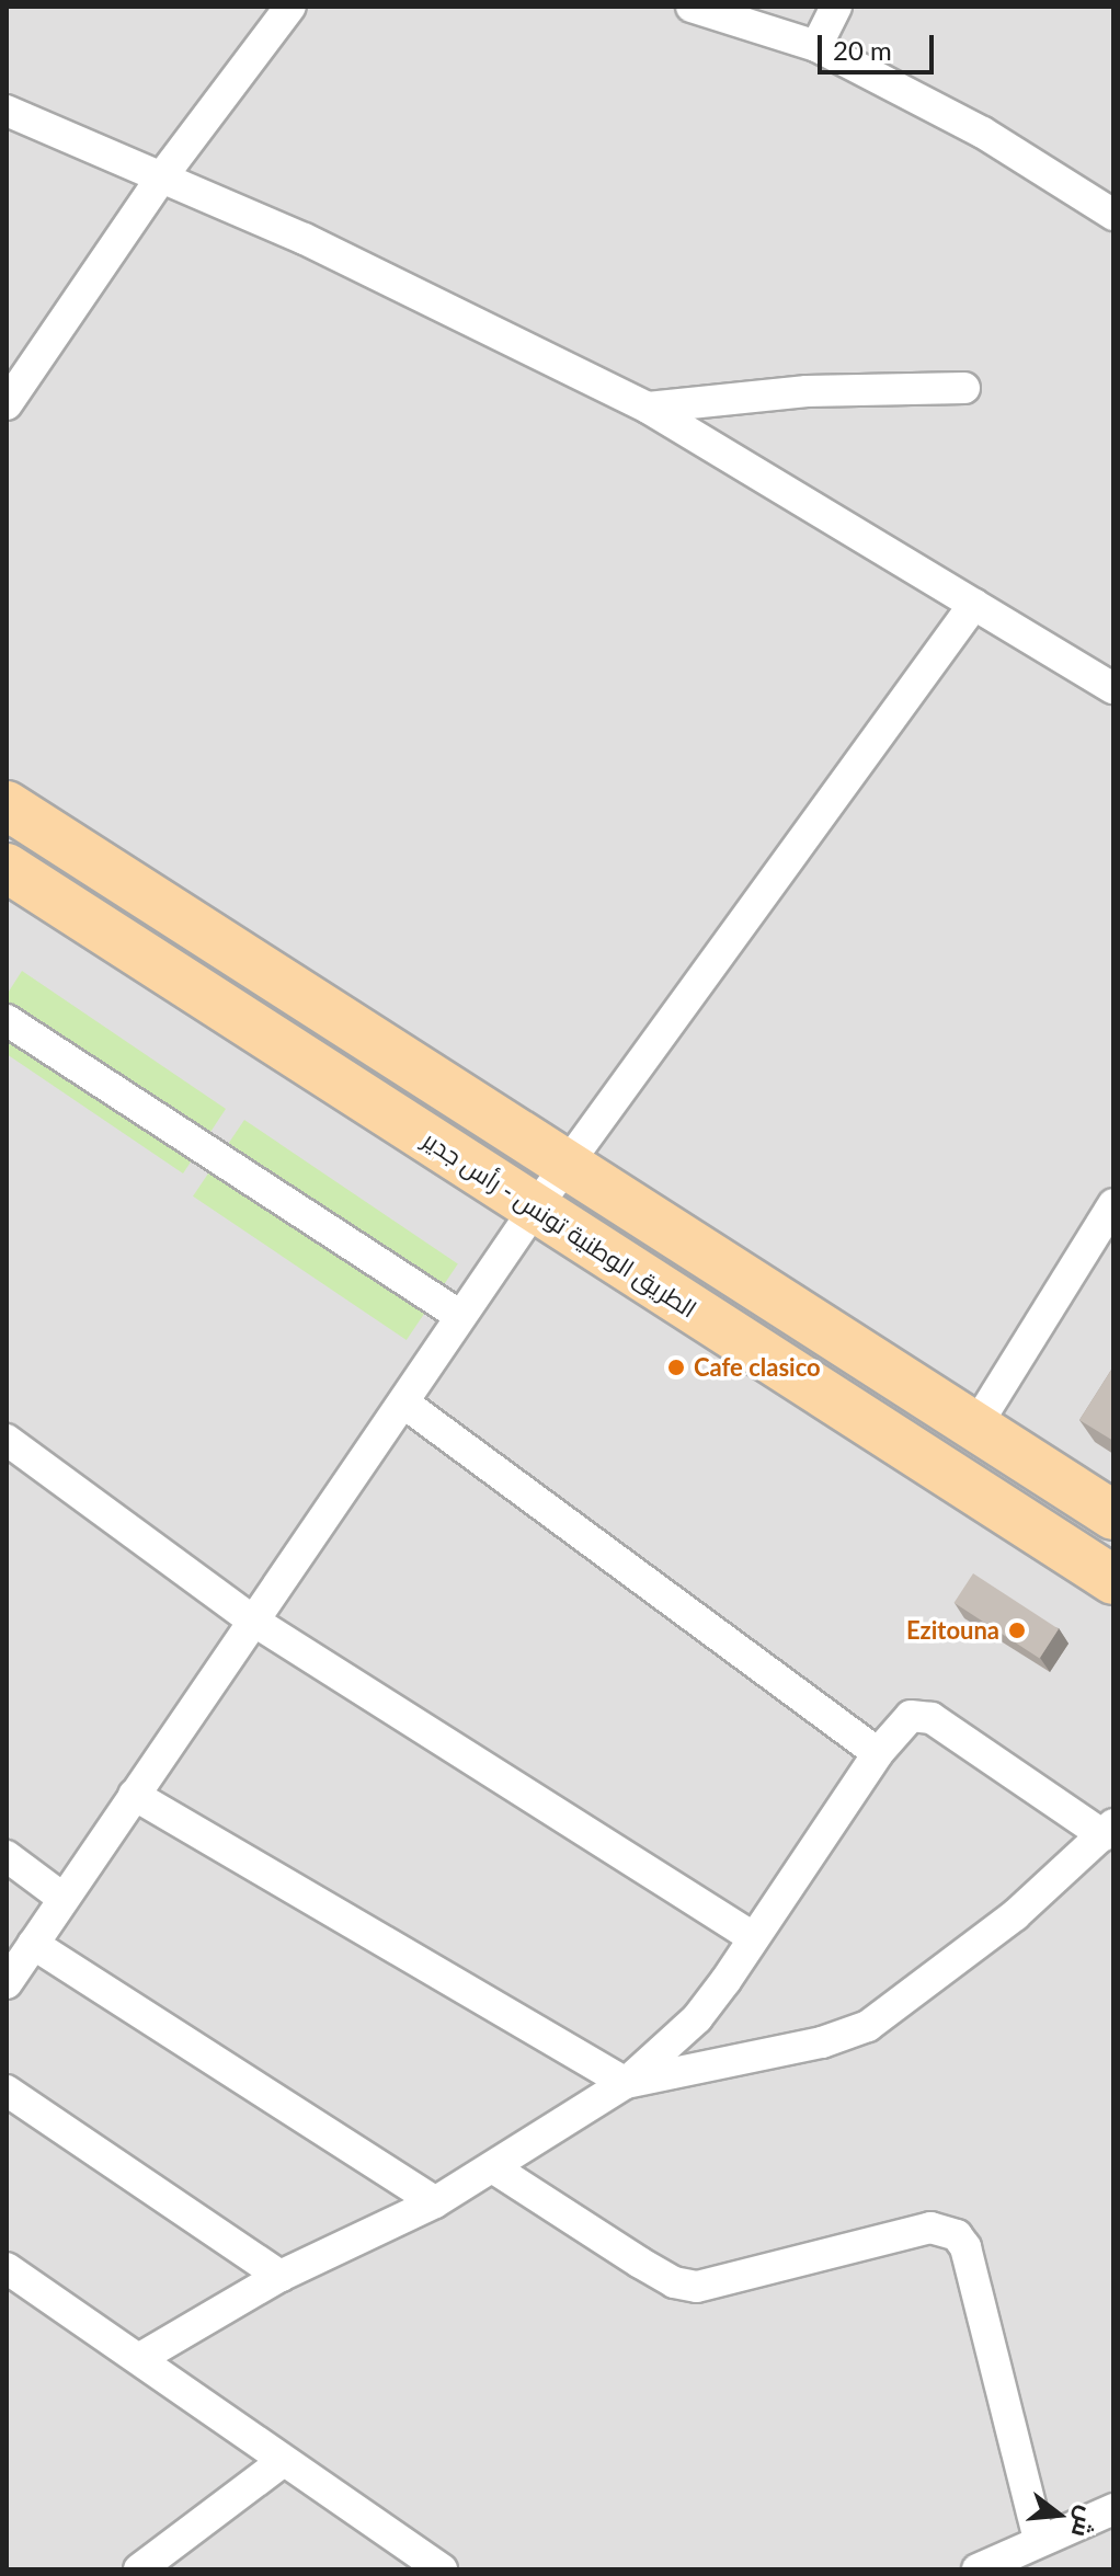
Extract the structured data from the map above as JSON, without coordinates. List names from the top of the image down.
{
  "streets": {
    "main road": ["الطريق الوطنية تونس - رأس جدير"]
  },
  "places": ["Cafe clasico", "Ezitouna"],
  "scale_bar": "20 m",
  "north": "right"
}
